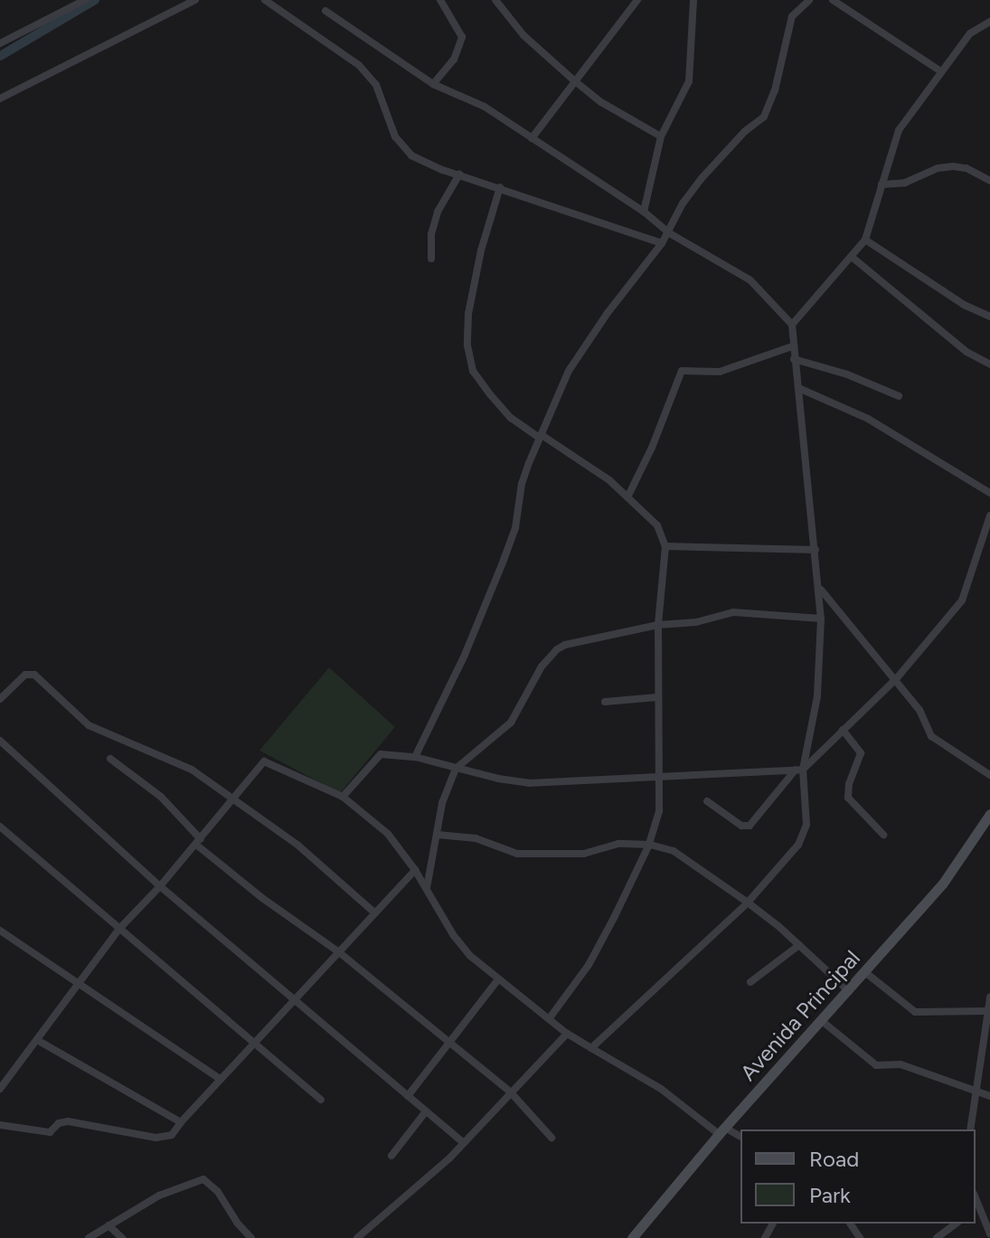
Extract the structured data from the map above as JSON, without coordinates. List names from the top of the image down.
{
  "streets": {
    "main road": ["Avenida Principal"]
  },
  "legend": ["Road", "Park"]
}
